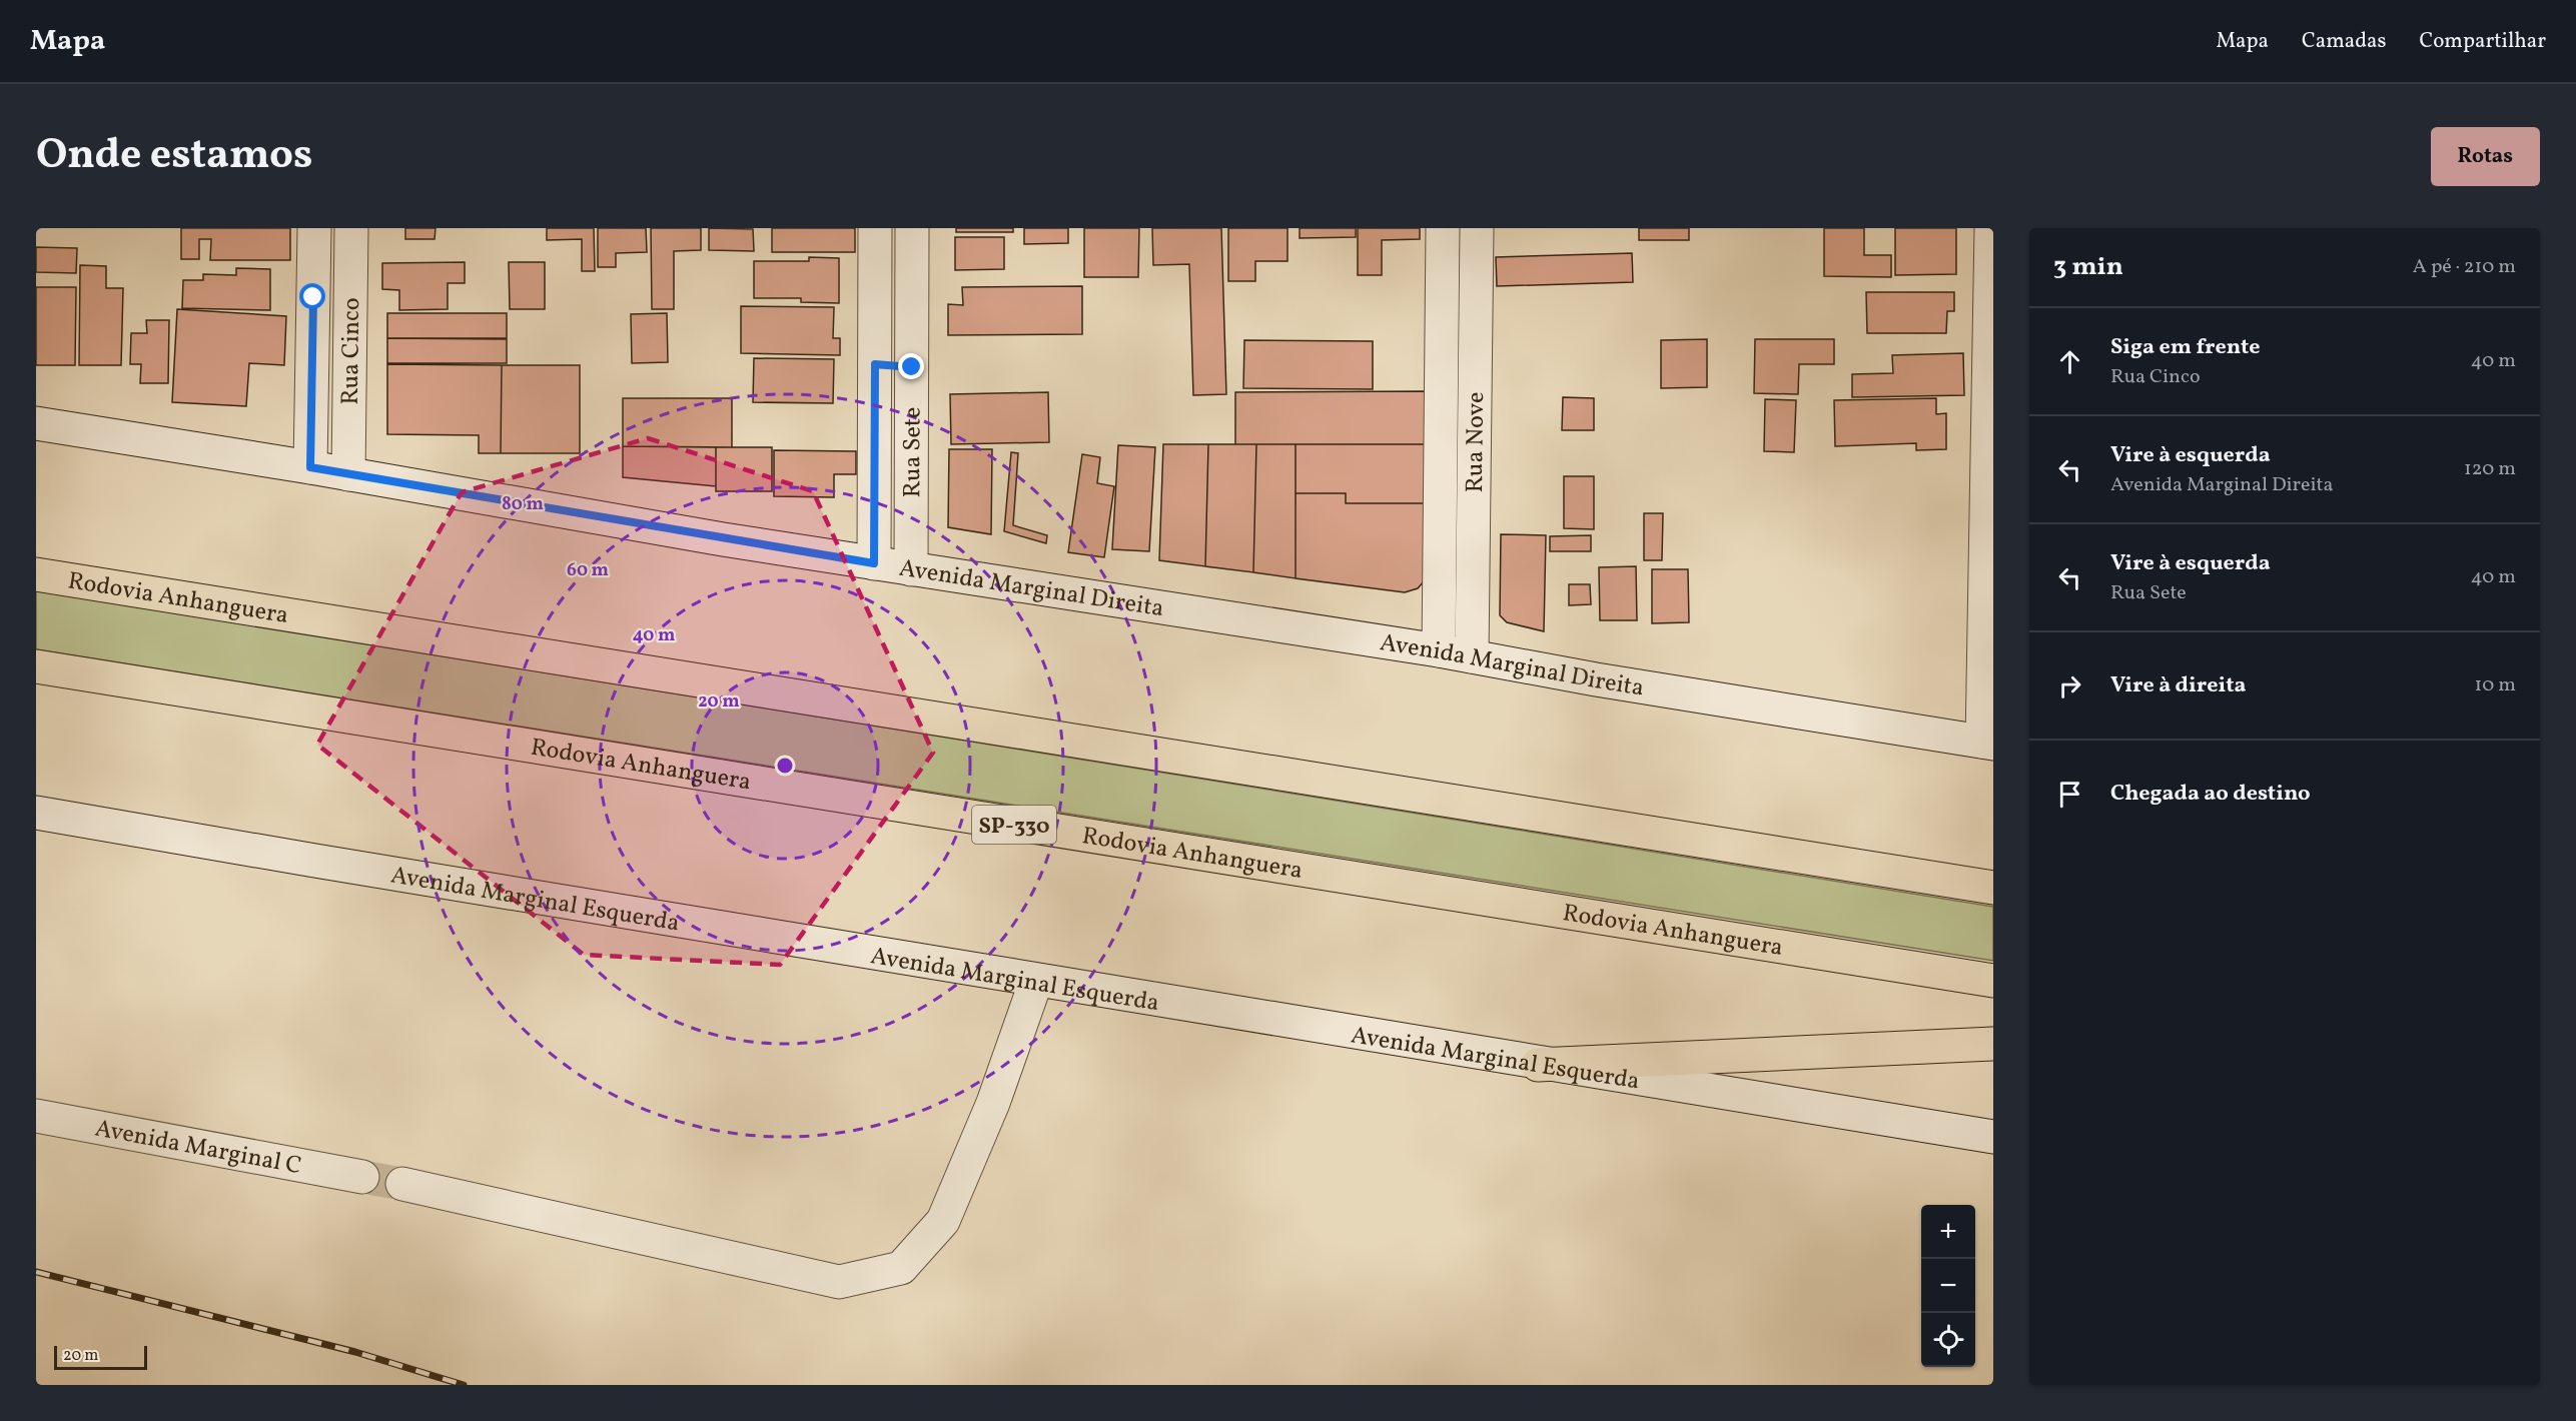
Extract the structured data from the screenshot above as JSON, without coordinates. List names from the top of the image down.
{
  "streets": {
    "highway": ["Rodovia Anhanguera", "SP-330"],
    "main road": [
      "Rua Cinco",
      "Rua Nove",
      "Rua Sete",
      "Avenida Marginal Direita",
      "Avenida Marginal Esquerda",
      "Avenida Marginal C"
    ]
  },
  "crossings": [
    ["Rua Cinco", "Avenida Marginal Direita"],
    ["Rua Nove", "Avenida Marginal Direita"],
    ["Rua Sete", "Avenida Marginal Direita"]
  ],
  "scale_bar": "20 m",
  "page": {
    "header": "Mapa",
    "nav": ["Mapa", "Camadas", "Compartilhar"],
    "title": "Onde estamos",
    "buttons": "Rotas",
    "heading": ["3 min", "A pé · 210 m"],
    "list": [
      ["Siga em frente", "Rua Cinco", "40 m"],
      ["Vire à esquerda", "Avenida Marginal Direita", "120 m"],
      ["Vire à esquerda", "Rua Sete", "40 m"],
      ["Vire à direita", "10 m"],
      "Chegada ao destino"
    ],
    "map_buttons": ["+", "−"],
    "scale": "20 m"
  },
  "rings": [
    "80 m",
    "60 m",
    "40 m",
    "20 m"
  ]
}
